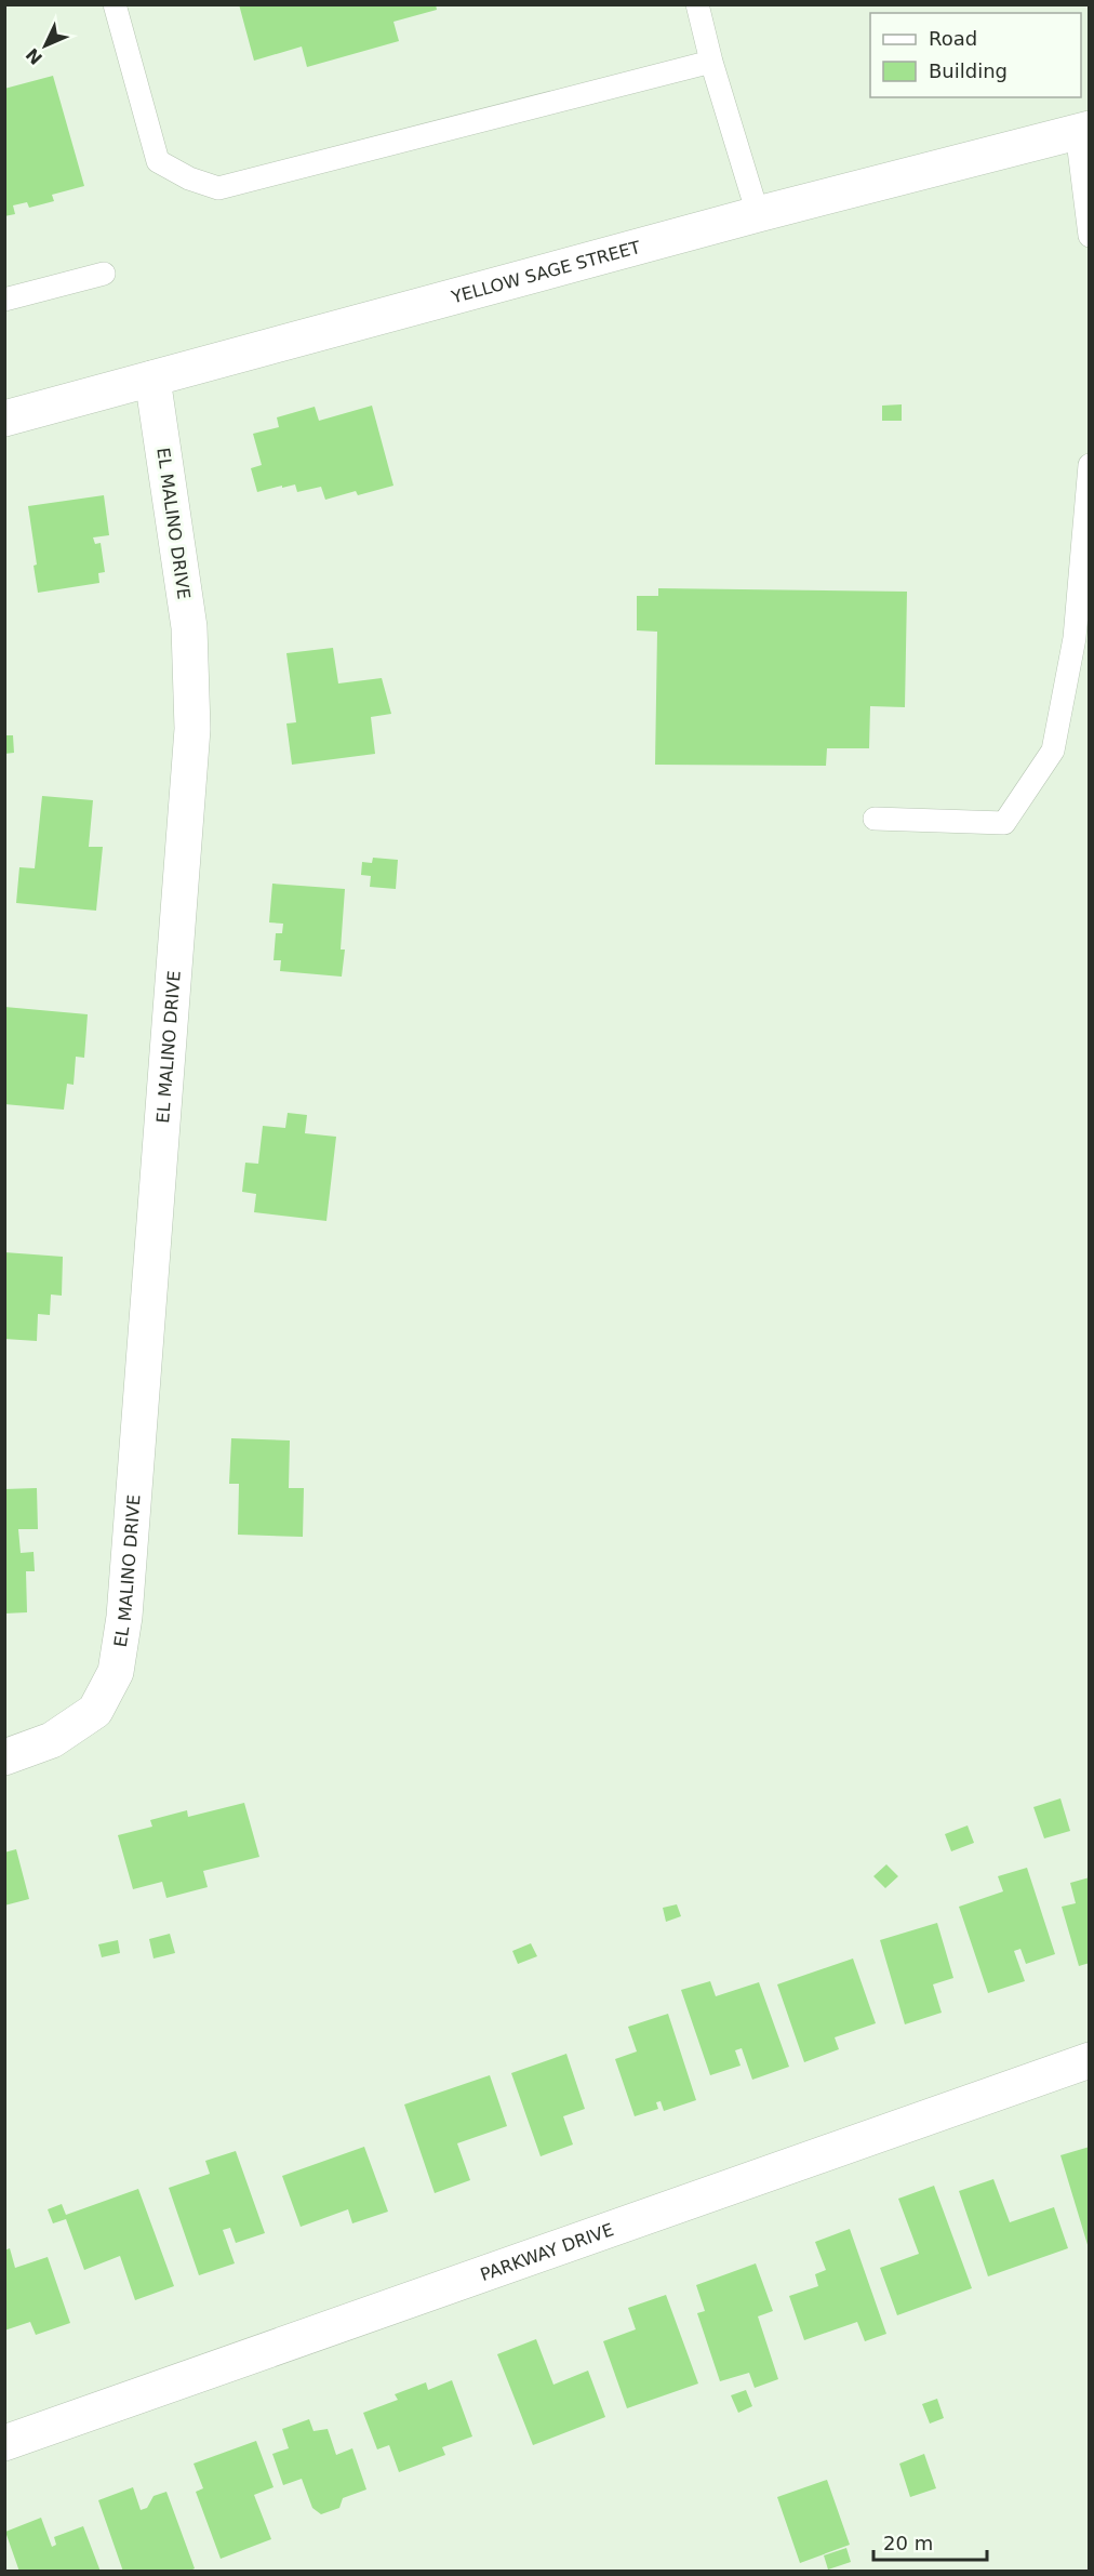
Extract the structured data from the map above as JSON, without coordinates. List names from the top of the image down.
{
  "streets": {
    "street": ["YELLOW SAGE STREET", "EL MALINO DRIVE", "PARKWAY DRIVE"]
  },
  "crossings": [
    ["YELLOW SAGE STREET", "EL MALINO DRIVE"]
  ],
  "legend": ["Road", "Building"],
  "scale_bar": "20 m",
  "north": "bottom left"
}
